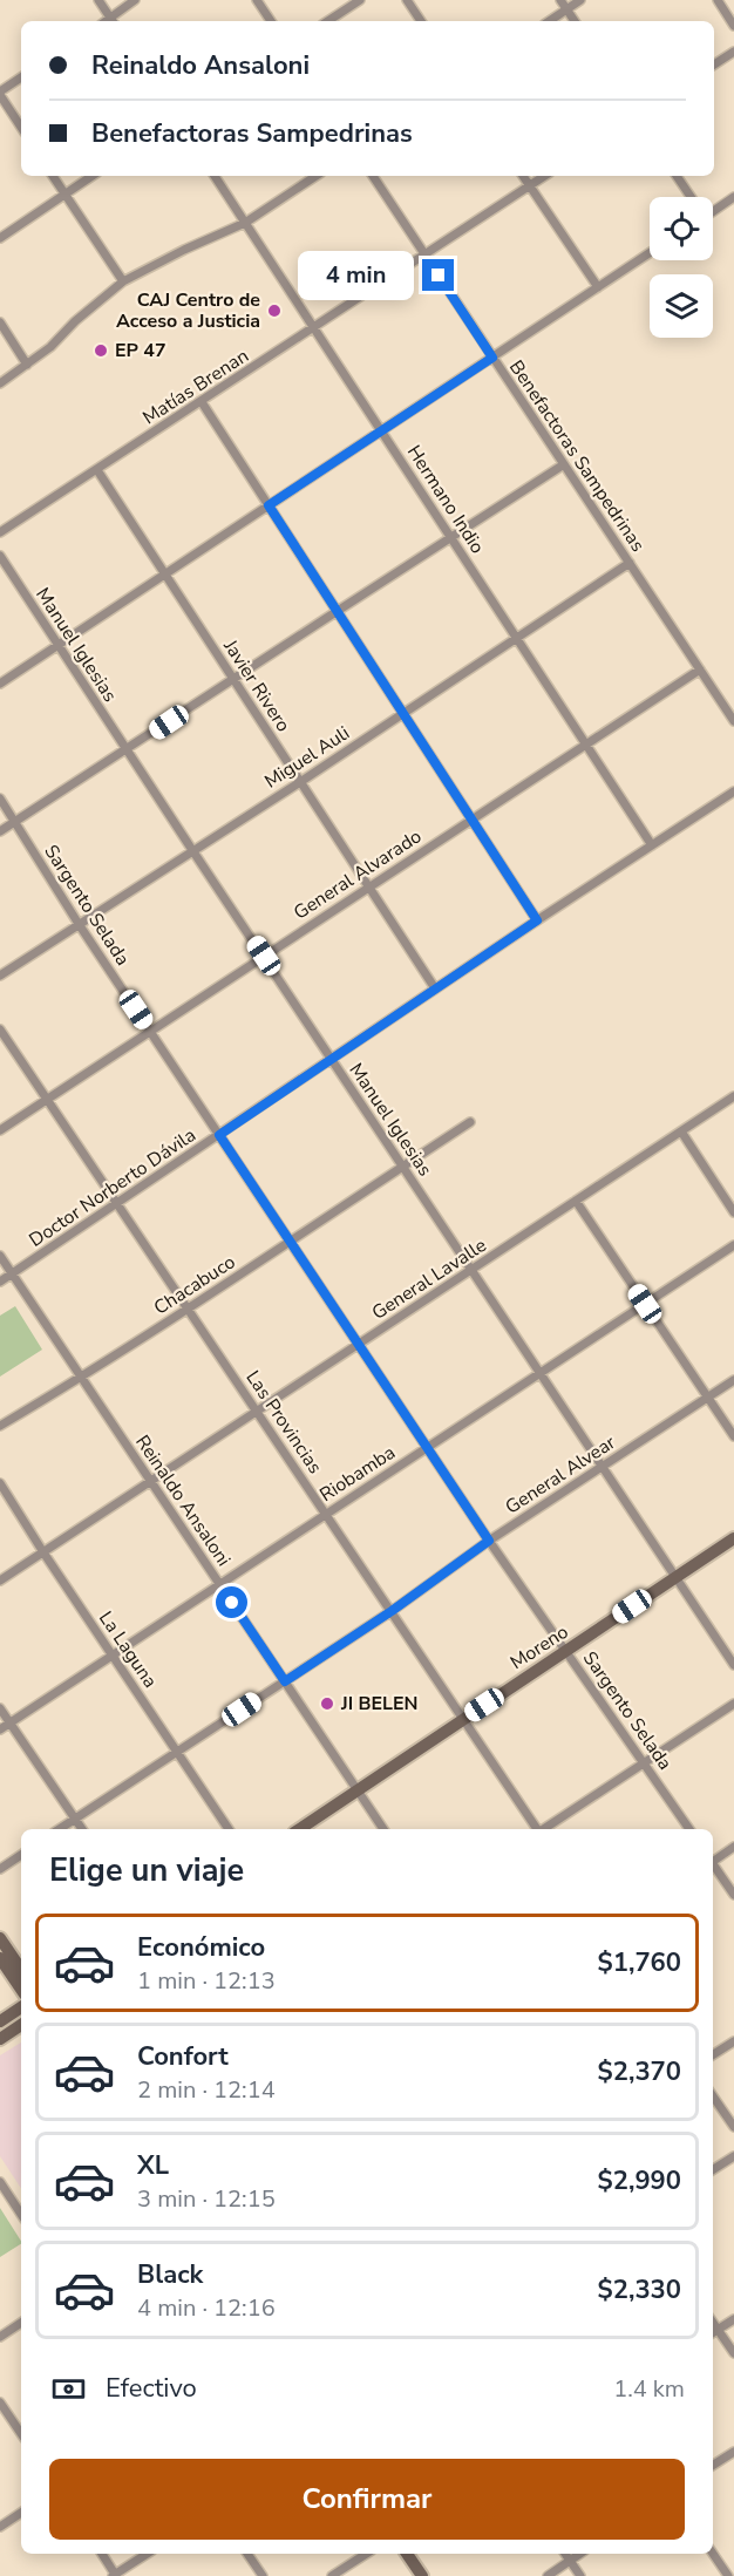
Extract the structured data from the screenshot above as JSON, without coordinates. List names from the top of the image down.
{
  "streets": {
    "street": [
      "Matías Brenan",
      "Benefactoras Sampedrinas",
      "Hermano Indio",
      "Manuel Iglesias",
      "Javier Rivero",
      "Miguel Auli",
      "General Alvarado",
      "Sargento Selada",
      "Doctor Norberto Dávila",
      "General Lavalle",
      "Chacabuco",
      "Las Provincias",
      "Riobamba",
      "General Alvear",
      "Reinaldo Ansaloni",
      "Moreno",
      "La Laguna"
    ]
  },
  "crossings": [
    ["Matías Brenan", "Benefactoras Sampedrinas"],
    ["Matías Brenan", "Hermano Indio"],
    ["Matías Brenan", "Javier Rivero"],
    ["Benefactoras Sampedrinas", "Miguel Auli"],
    ["Benefactoras Sampedrinas", "General Alvarado"],
    ["Hermano Indio", "Miguel Auli"],
    ["Hermano Indio", "General Alvarado"],
    ["Hermano Indio", "Doctor Norberto Dávila"],
    ["Manuel Iglesias", "Miguel Auli"],
    ["Manuel Iglesias", "General Alvarado"],
    ["Manuel Iglesias", "Doctor Norberto Dávila"],
    ["Manuel Iglesias", "General Lavalle"],
    ["Manuel Iglesias", "Chacabuco"],
    ["Manuel Iglesias", "Riobamba"],
    ["Manuel Iglesias", "General Alvear"],
    ["Manuel Iglesias", "Moreno"],
    ["Javier Rivero", "Miguel Auli"],
    ["Javier Rivero", "General Alvarado"],
    ["Javier Rivero", "Doctor Norberto Dávila"],
    ["Miguel Auli", "Sargento Selada"],
    ["General Alvarado", "Sargento Selada"],
    ["General Alvarado", "Las Provincias"],
    ["Sargento Selada", "Doctor Norberto Dávila"],
    ["Sargento Selada", "General Lavalle"],
    ["Sargento Selada", "Chacabuco"],
    ["Sargento Selada", "Riobamba"],
    ["Sargento Selada", "General Alvear"],
    ["Sargento Selada", "Moreno"],
    ["Doctor Norberto Dávila", "Las Provincias"],
    ["Doctor Norberto Dávila", "Reinaldo Ansaloni"],
    ["General Lavalle", "Las Provincias"],
    ["General Lavalle", "Reinaldo Ansaloni"],
    ["General Lavalle", "La Laguna"],
    ["Chacabuco", "Las Provincias"],
    ["Chacabuco", "Reinaldo Ansaloni"],
    ["Las Provincias", "Riobamba"],
    ["Las Provincias", "General Alvear"],
    ["Las Provincias", "Moreno"],
    ["Riobamba", "Reinaldo Ansaloni"],
    ["Riobamba", "La Laguna"],
    ["General Alvear", "Reinaldo Ansaloni"],
    ["General Alvear", "La Laguna"],
    ["Reinaldo Ansaloni", "Moreno"]
  ],
  "places": ["CAJ Centro de Acceso a Justicia", "EP 47", "JI BELEN"],
  "page": {
    "banner": ["Reinaldo Ansaloni", "Benefactoras Sampedrinas"],
    "bubble": "4 min",
    "heading": "Elige un viaje",
    "list": [
      {
        "name": "Económico",
        "note": "1 min · 12:13",
        "value": "$1,760"
      },
      {
        "name": "Confort",
        "note": "2 min · 12:14",
        "value": "$2,370"
      },
      {
        "name": "XL",
        "note": "3 min · 12:15",
        "value": "$2,990"
      },
      {
        "name": "Black",
        "note": "4 min · 12:16",
        "value": "$2,330"
      }
    ],
    "pay": ["Efectivo", "1.4 km"],
    "buttons": "Confirmar"
  }
}
